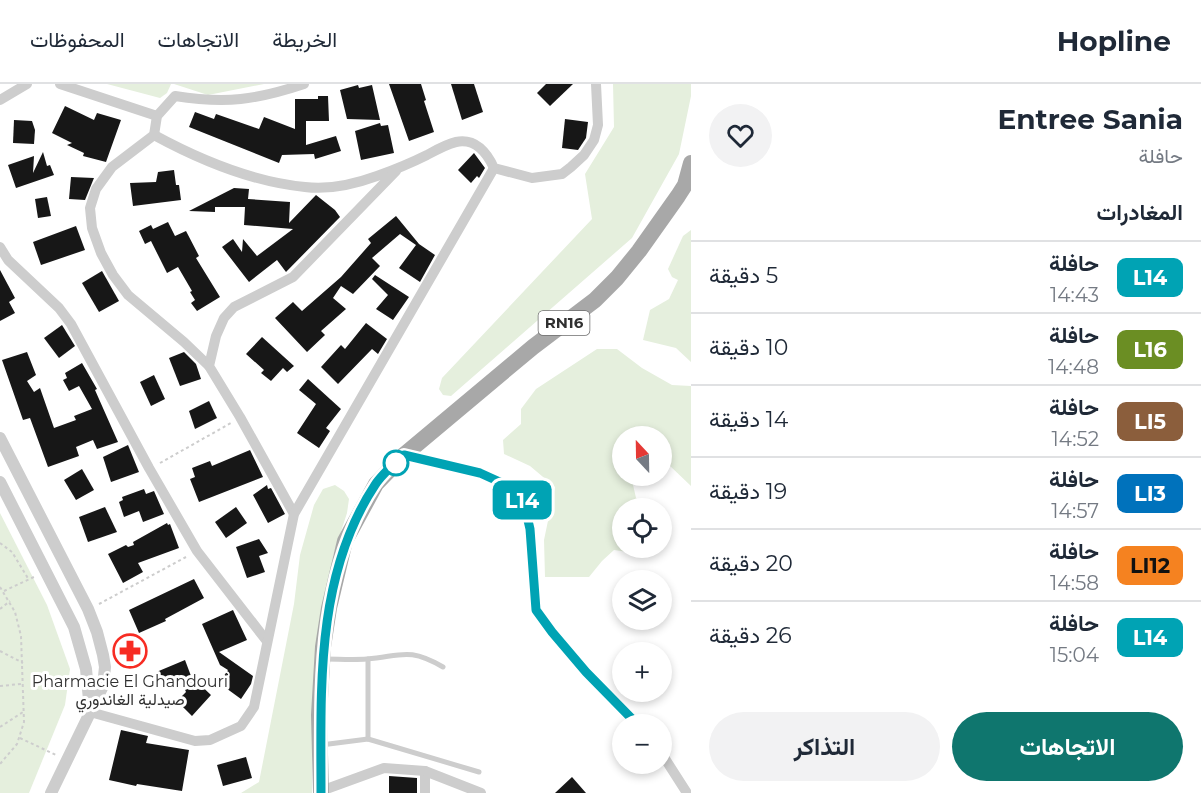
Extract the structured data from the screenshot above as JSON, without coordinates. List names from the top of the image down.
{
  "streets": {
    "main road": ["RN16"]
  },
  "places": {
    "pharmacy": ["Pharmacie El Ghandouri صيدلية الغاندوري"]
  },
  "lines": ["bus line L14"],
  "north": "top",
  "page": {
    "header": "Hopline",
    "nav": ["الخريطة", "الاتجاهات", "المحفوظات"],
    "heading": [
      ["Entree Sania", "حافلة"],
      "المغادرات"
    ],
    "on_map": "L14",
    "list": [
      {
        "mark": "L14",
        "name": "حافلة",
        "note": "14:43",
        "value": "5 دقيقة"
      },
      {
        "mark": "L16",
        "name": "حافلة",
        "note": "14:48",
        "value": "10 دقيقة"
      },
      {
        "mark": "LI5",
        "name": "حافلة",
        "note": "14:52",
        "value": "14 دقيقة"
      },
      {
        "mark": "LI3",
        "name": "حافلة",
        "note": "14:57",
        "value": "19 دقيقة"
      },
      {
        "mark": "LI12",
        "name": "حافلة",
        "note": "14:58",
        "value": "20 دقيقة"
      },
      {
        "mark": "L14",
        "name": "حافلة",
        "note": "15:04",
        "value": "26 دقيقة"
      }
    ],
    "map_buttons": ["+", "−"],
    "buttons": ["الاتجاهات", "التذاكر"]
  }
}
